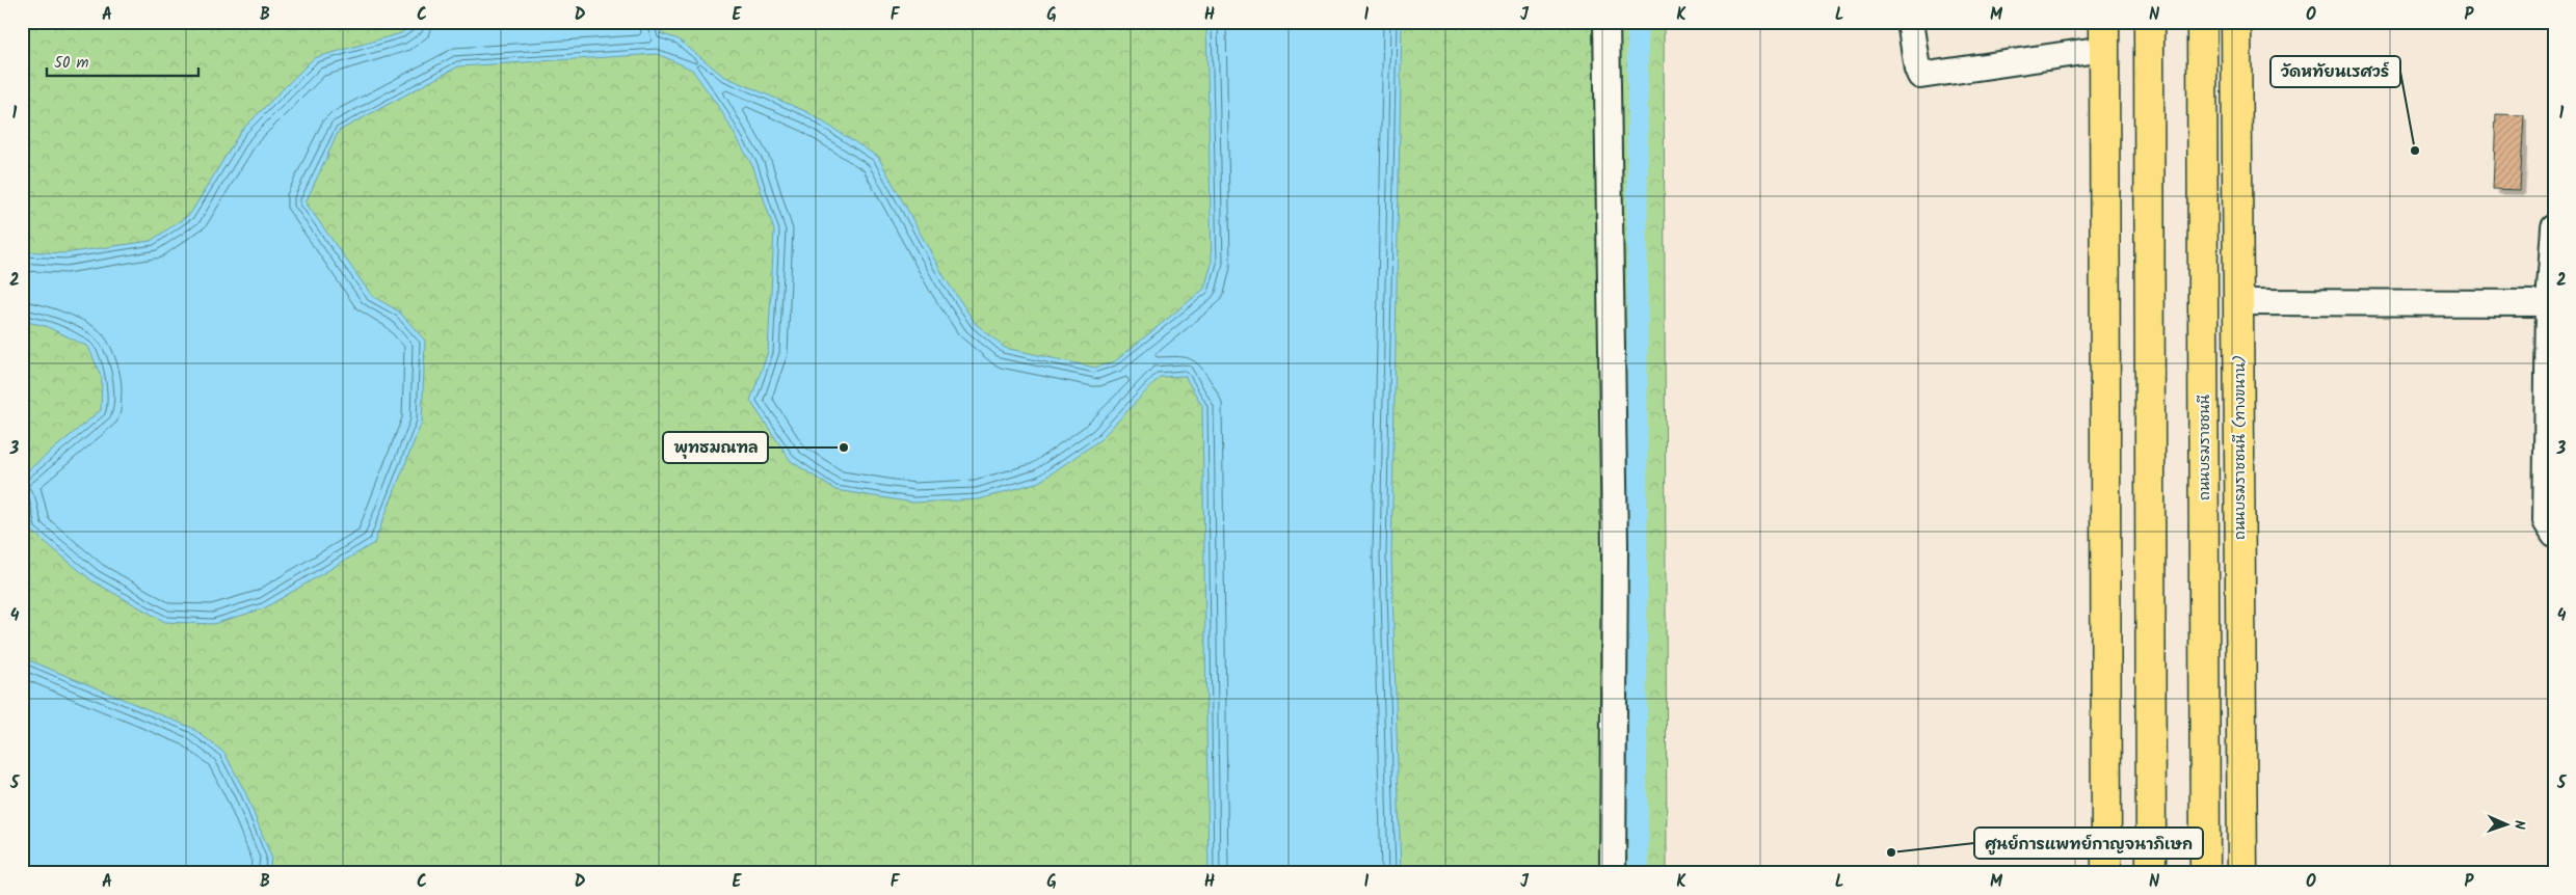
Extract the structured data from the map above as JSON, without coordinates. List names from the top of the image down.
{
  "streets": {
    "main road": ["ถนนบรมราชชนนี", "ถนนบรมราชชนนี (ทางขนาน)"]
  },
  "places": ["วัดหทัยนเรศวร์", "พุทธมณฑล", "ศูนย์การแพทย์กาญจนาภิเษก"],
  "scale_bar": "50 m",
  "north": "right",
  "grid": {
    "columns": [
      "A",
      "B",
      "C",
      "D",
      "E",
      "F",
      "G",
      "H",
      "I",
      "J",
      "K",
      "L",
      "M",
      "N",
      "O",
      "P"
    ],
    "rows": [
      "1",
      "2",
      "3",
      "4",
      "5"
    ]
  }
}
